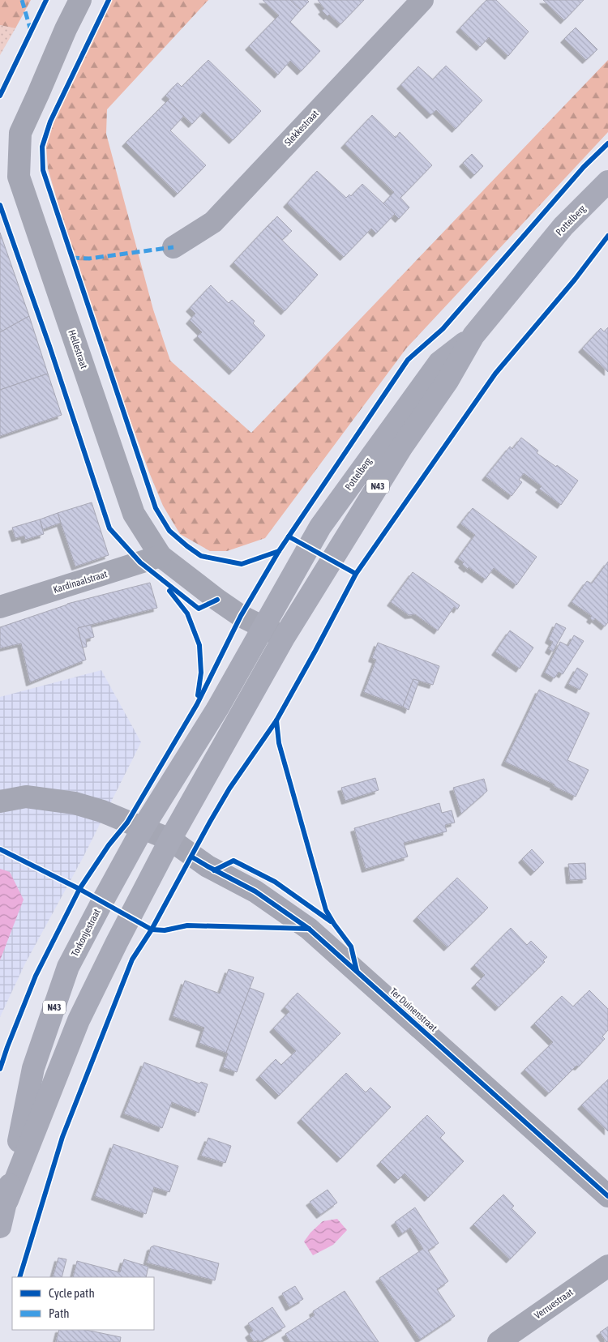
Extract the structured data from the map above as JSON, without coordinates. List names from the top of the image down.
{
  "streets": {
    "main road": ["Pottelberg", "N43", "Torkonjestraat"],
    "street": [
      "Slekkestraat",
      "Hellestraat",
      "Kardinaalstraat",
      "Ter Duinenstraat",
      "Verruestraat"
    ]
  },
  "crossings": [
    ["Pottelberg", "Hellestraat"],
    ["Pottelberg", "Torkonjestraat"],
    ["Hellestraat", "Kardinaalstraat"],
    ["Hellestraat", "Torkonjestraat"],
    ["Torkonjestraat", "Ter Duinenstraat"]
  ],
  "legend": ["Cycle path", "Path"]
}
